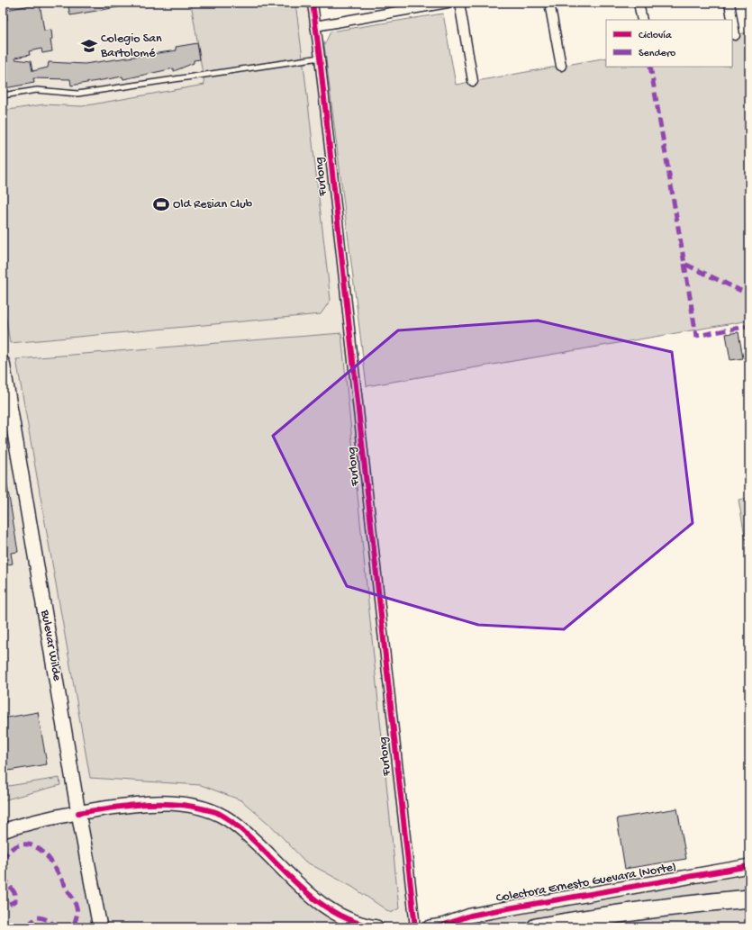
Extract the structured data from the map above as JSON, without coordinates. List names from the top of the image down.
{
  "streets": {
    "street": ["Furlong", "Bulevar Wilde", "Colectora Ernesto Guevara (Norte)"]
  },
  "places": {
    "school or university": ["Colegio San Bartolomé"],
    "sports": ["Old Resian Club"]
  },
  "legend": ["Ciclovía", "Sendero"]
}
